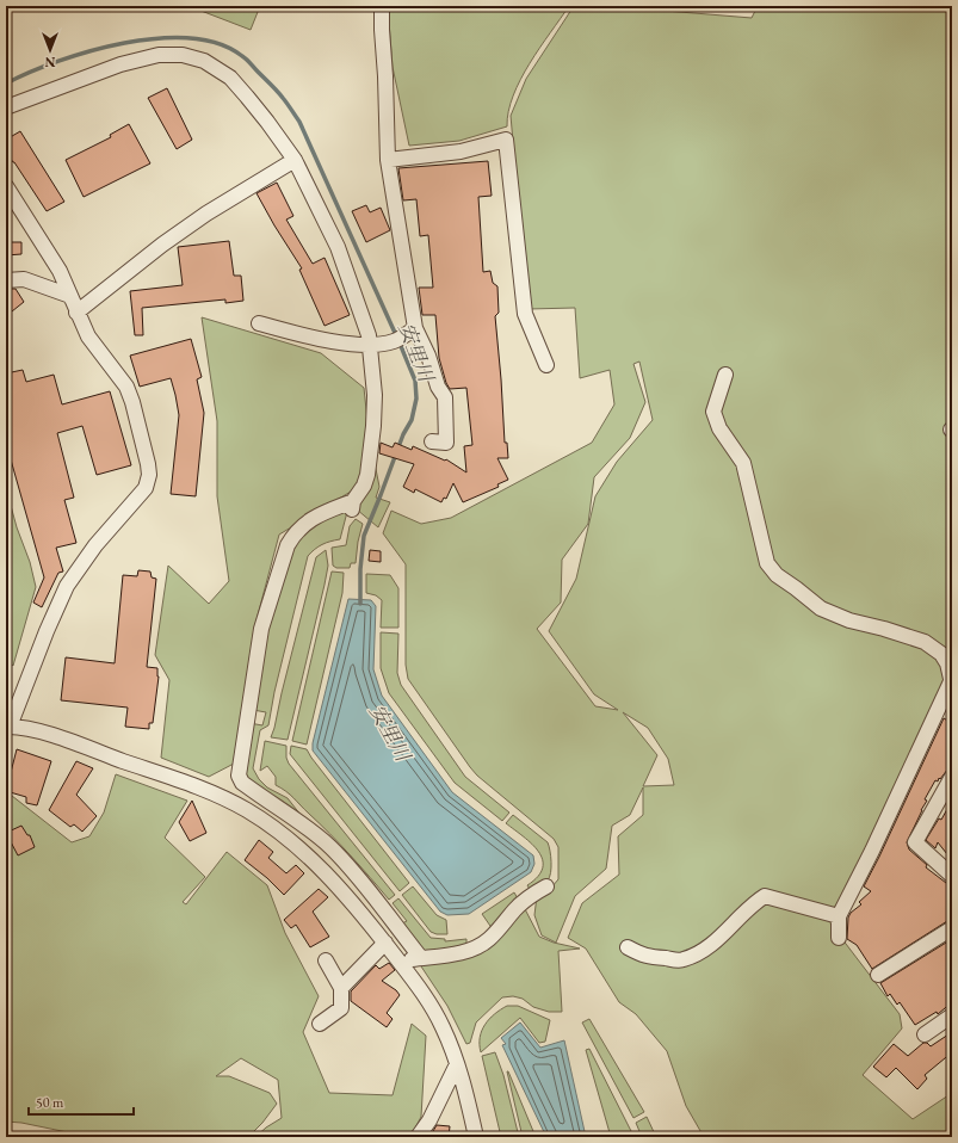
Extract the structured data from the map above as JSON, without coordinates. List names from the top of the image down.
{
  "water": ["安里川"],
  "scale_bar": "50 m",
  "north": "bottom"
}
